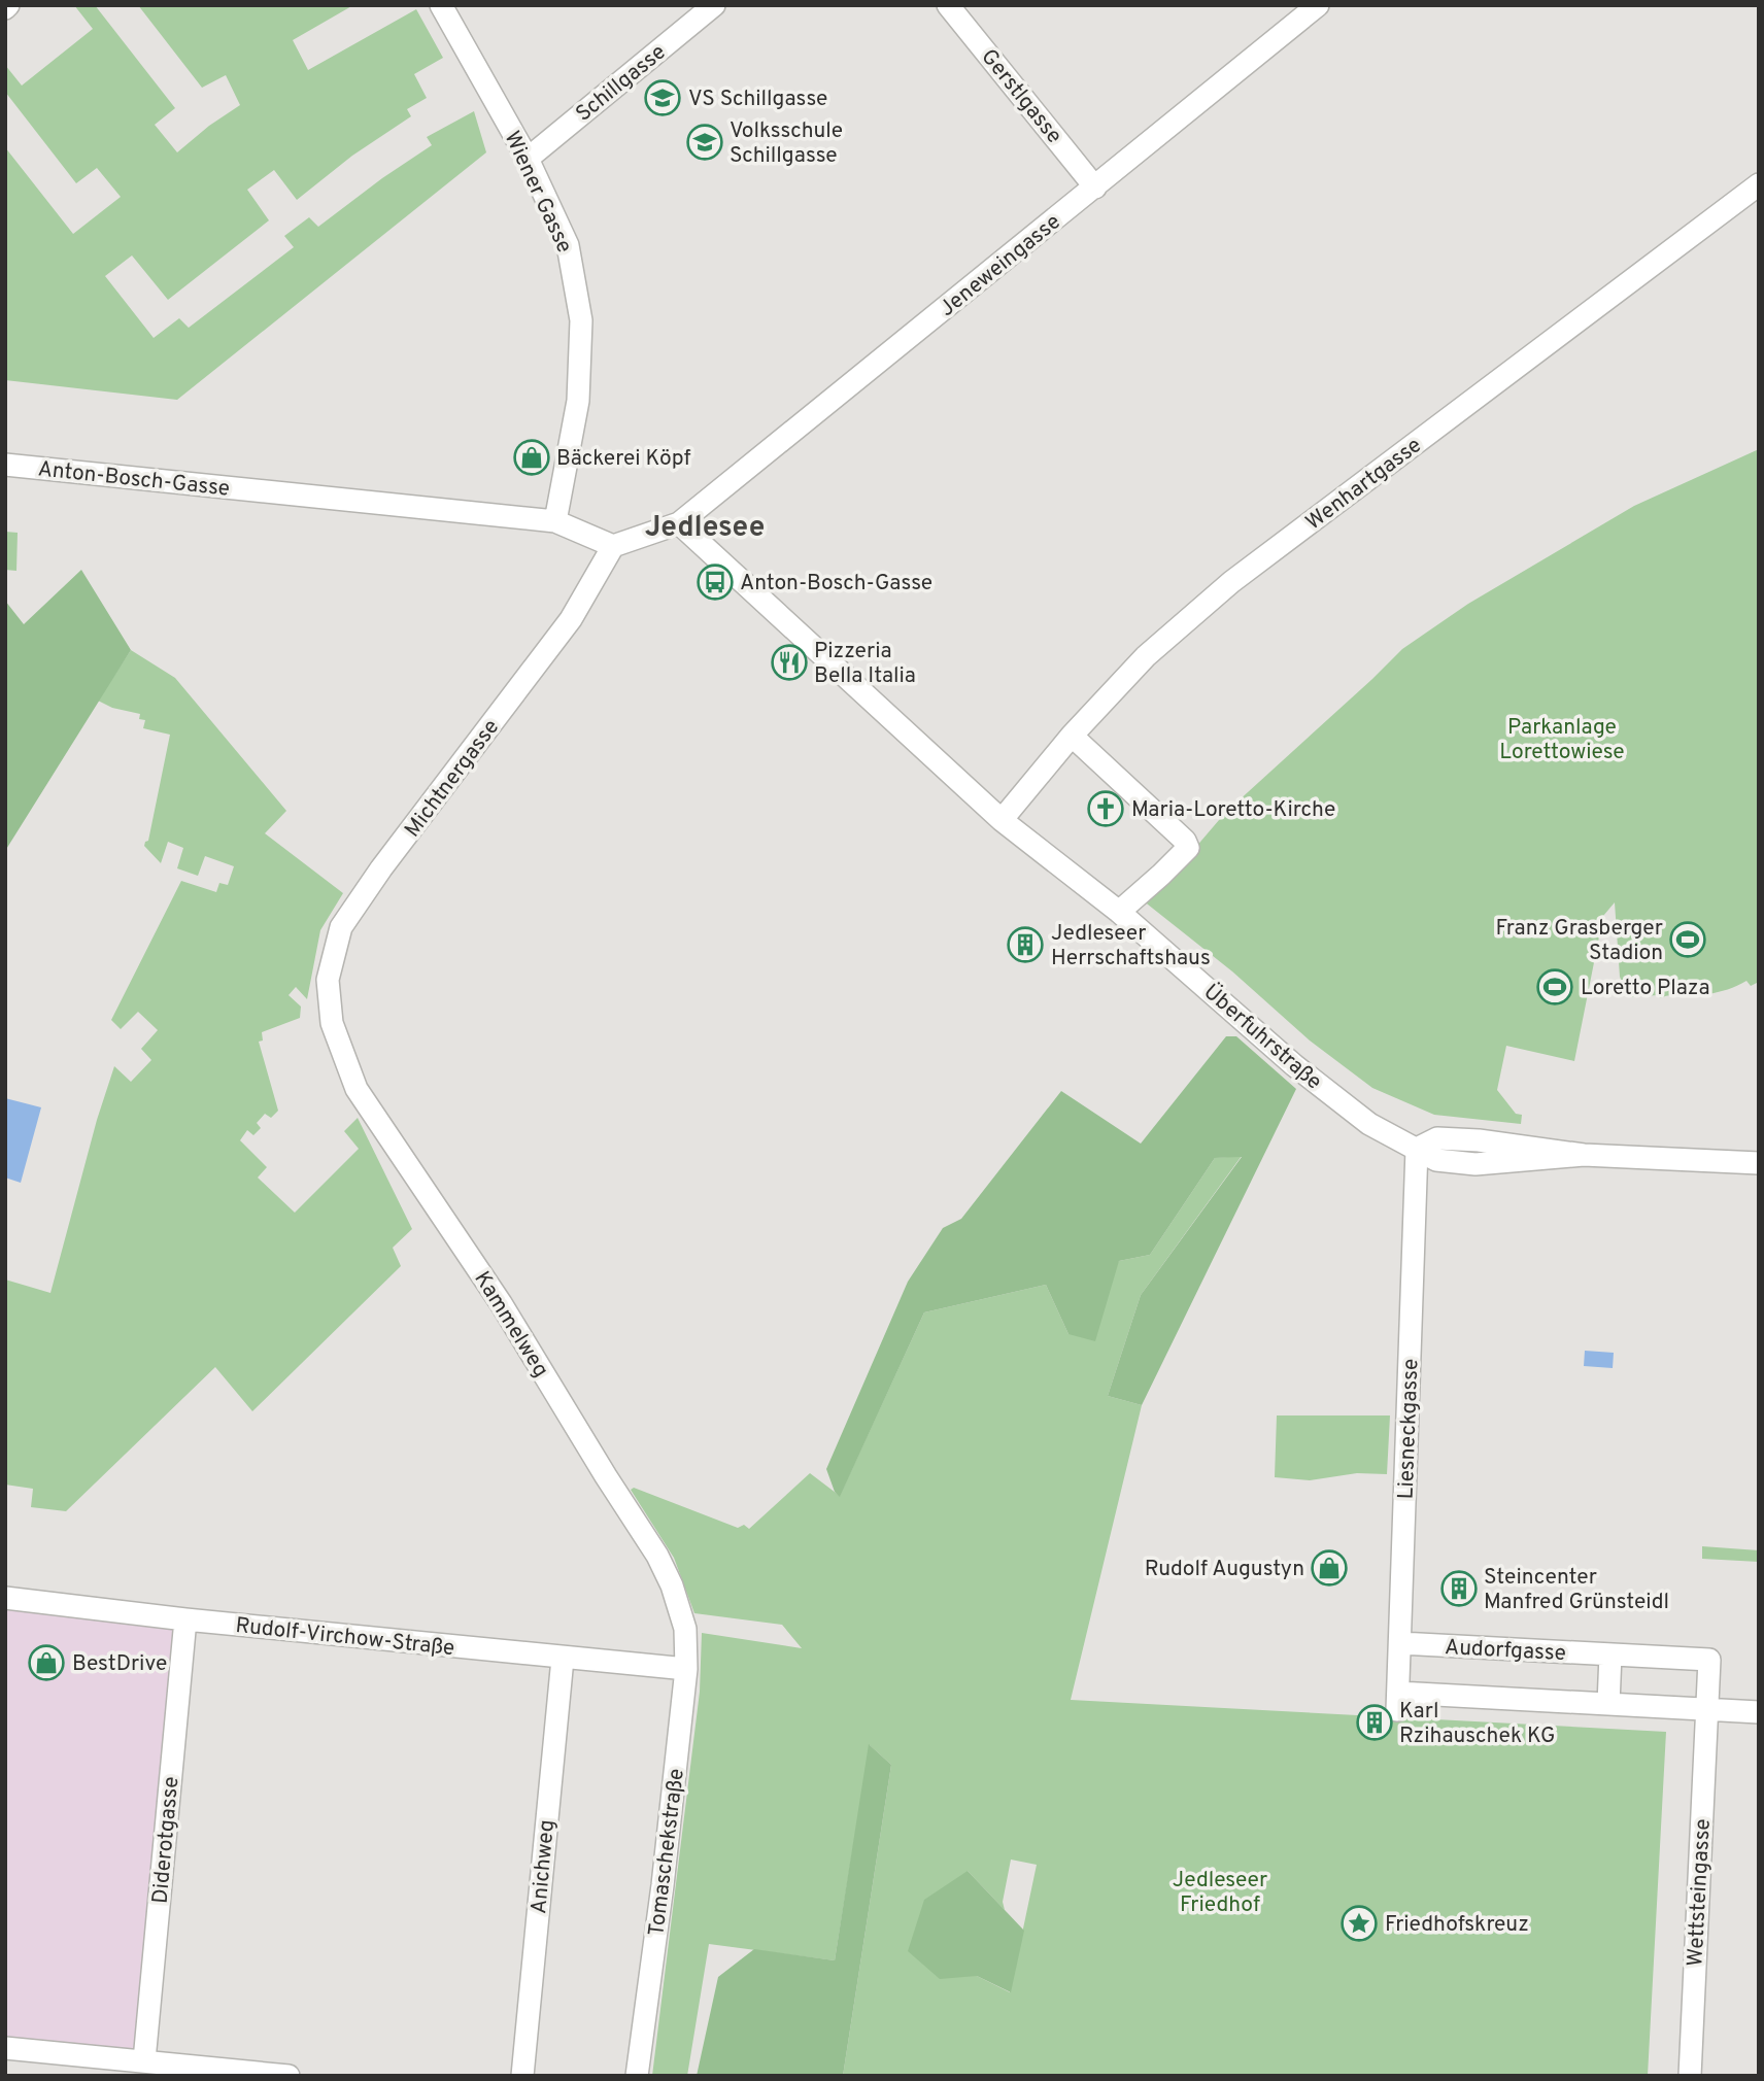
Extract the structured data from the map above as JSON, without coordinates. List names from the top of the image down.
{
  "streets": {
    "street": [
      "Schillgasse",
      "Gerstlgasse",
      "Wiener Gasse",
      "Jeneweingasse",
      "Anton-Bosch-Gasse",
      "Wenhartgasse",
      "Michtnergasse",
      "Überfuhrstraße",
      "Kammelweg",
      "Liesneckgasse",
      "Rudolf-Virchow-Straße",
      "Audorfgasse",
      "Diderotgasse",
      "Tomaschekstraße",
      "Anichweg",
      "Wettsteingasse"
    ]
  },
  "crossings": [
    ["Schillgasse", "Wiener Gasse"],
    ["Gerstlgasse", "Jeneweingasse"],
    ["Wiener Gasse", "Anton-Bosch-Gasse"],
    ["Anton-Bosch-Gasse", "Michtnergasse"],
    ["Wenhartgasse", "Überfuhrstraße"],
    ["Michtnergasse", "Kammelweg"],
    ["Überfuhrstraße", "Liesneckgasse"],
    ["Kammelweg", "Tomaschekstraße"],
    ["Liesneckgasse", "Audorfgasse"],
    ["Rudolf-Virchow-Straße", "Diderotgasse"],
    ["Rudolf-Virchow-Straße", "Tomaschekstraße"],
    ["Rudolf-Virchow-Straße", "Anichweg"],
    ["Audorfgasse", "Wettsteingasse"]
  ],
  "districts": ["Jedlesee"],
  "parks": ["Parkanlage Lorettowiese", "Jedleseer Friedhof"],
  "places": {
    "school or university": ["VS Schillgasse", "Volksschule Schillgasse"],
    "shop": ["Bäckerei Köpf", "Rudolf Augustyn", "BestDrive"],
    "bus stop": ["Anton-Bosch-Gasse"],
    "restaurant": ["Pizzeria Bella Italia"],
    "church": ["Maria-Loretto-Kirche"],
    "sports": ["Franz Grasberger Stadion", "Loretto Plaza"],
    "building": ["Jedleseer Herrschaftshaus", "Steincenter Manfred Grünsteidl", "Karl Rzihauschek KG"],
    "place": ["Friedhofskreuz"]
  }
}
